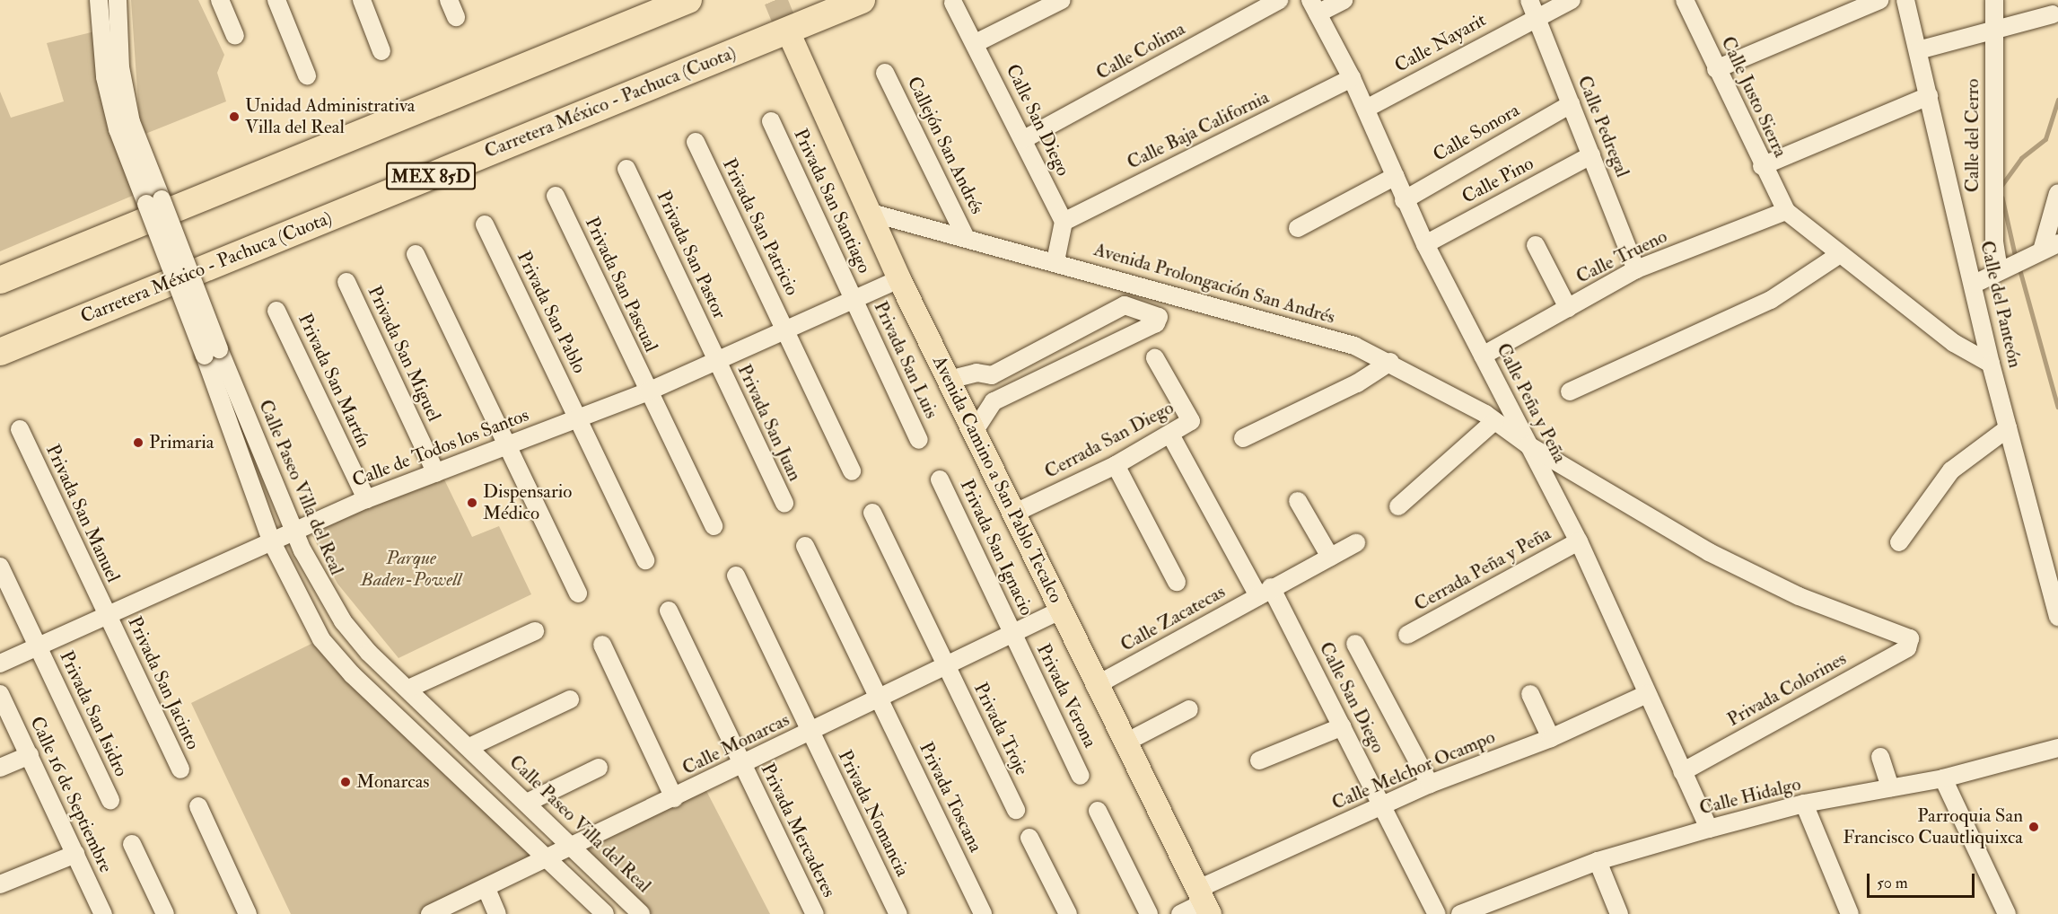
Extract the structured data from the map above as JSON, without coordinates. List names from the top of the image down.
{
  "streets": {
    "highway": ["Carretera México - Pachuca (Cuota)", "MEX 85D"],
    "main road": ["Avenida Camino a San Pablo Tecalco"],
    "street": [
      "Calle Nayarit",
      "Calle Colima",
      "Calle Justo Sierra",
      "Calle San Diego",
      "Calle Pedregal",
      "Calle Baja California",
      "Calle Sonora",
      "Calle del Cerro",
      "Callejón San Andrés",
      "Calle Pino",
      "Privada San Santiago",
      "Privada San Patricio",
      "Privada San Pastor",
      "Calle Trueno",
      "Avenida Prolongación San Andrés",
      "Privada San Pascual",
      "Calle del Panteón",
      "Privada San Pablo",
      "Privada San Miguel",
      "Privada San Luis",
      "Privada San Martín",
      "Calle Peña y Peña",
      "Privada San Juan",
      "Cerrada San Diego",
      "Calle de Todos los Santos",
      "Calle Paseo Villa del Real",
      "Privada San Manuel",
      "Privada San Ignacio",
      "Cerrada Peña y Peña",
      "Calle Zacatecas",
      "Privada San Jacinto",
      "Privada Colorines",
      "Privada Verona",
      "Privada San Isidro",
      "Privada Troje",
      "Calle Monarcas",
      "Calle Melchor Ocampo",
      "Calle 16 de Septiembre",
      "Calle Hidalgo",
      "Privada Toscana",
      "Privada Nomancia",
      "Privada Mercaderes"
    ]
  },
  "crossings": [
    ["Calle Nayarit", "Calle Pedregal"],
    ["Calle Nayarit", "Calle Peña y Peña"],
    ["Calle Colima", "Calle San Diego"],
    ["Calle Justo Sierra", "Calle Trueno"],
    ["Calle San Diego", "Calle Baja California"],
    ["Calle San Diego", "Cerrada San Diego"],
    ["Calle San Diego", "Calle Zacatecas"],
    ["Calle San Diego", "Calle Melchor Ocampo"],
    ["Calle Pedregal", "Calle Sonora"],
    ["Calle Pedregal", "Calle Pino"],
    ["Calle Pedregal", "Calle Trueno"],
    ["Calle Baja California", "Calle Peña y Peña"],
    ["Calle Sonora", "Calle Peña y Peña"],
    ["Callejón San Andrés", "Avenida Prolongación San Andrés"],
    ["Calle Pino", "Calle Peña y Peña"],
    ["Privada San Santiago", "Privada San Luis"],
    ["Privada San Santiago", "Calle de Todos los Santos"],
    ["Privada San Patricio", "Calle de Todos los Santos"],
    ["Privada San Pastor", "Privada San Juan"],
    ["Privada San Pastor", "Calle de Todos los Santos"],
    ["Calle Trueno", "Calle Peña y Peña"],
    ["Avenida Prolongación San Andrés", "Calle Peña y Peña"],
    ["Avenida Prolongación San Andrés", "Avenida Camino a San Pablo Tecalco"],
    ["Avenida Prolongación San Andrés", "Privada Colorines"],
    ["Privada San Pascual", "Calle de Todos los Santos"],
    ["Privada San Pablo", "Calle de Todos los Santos"],
    ["Privada San Miguel", "Calle de Todos los Santos"],
    ["Privada San Luis", "Calle de Todos los Santos"],
    ["Privada San Martín", "Calle de Todos los Santos"],
    ["Calle Peña y Peña", "Cerrada Peña y Peña"],
    ["Calle Peña y Peña", "Privada Colorines"],
    ["Calle Peña y Peña", "Calle Melchor Ocampo"],
    ["Calle Peña y Peña", "Calle Hidalgo"],
    ["Privada San Juan", "Calle de Todos los Santos"],
    ["Cerrada San Diego", "Avenida Camino a San Pablo Tecalco"],
    ["Calle de Todos los Santos", "Avenida Camino a San Pablo Tecalco"],
    ["Calle de Todos los Santos", "Calle Paseo Villa del Real"],
    ["Calle de Todos los Santos", "Privada San Manuel"],
    ["Calle de Todos los Santos", "Privada San Jacinto"],
    ["Calle de Todos los Santos", "Privada San Isidro"],
    ["Avenida Camino a San Pablo Tecalco", "Calle Zacatecas"],
    ["Avenida Camino a San Pablo Tecalco", "Calle Monarcas"],
    ["Avenida Camino a San Pablo Tecalco", "Calle Melchor Ocampo"],
    ["Calle Paseo Villa del Real", "Calle Monarcas"],
    ["Privada San Manuel", "Privada San Jacinto"],
    ["Privada San Ignacio", "Privada Verona"],
    ["Privada San Ignacio", "Calle Monarcas"],
    ["Privada Verona", "Calle Monarcas"],
    ["Privada Troje", "Calle Monarcas"],
    ["Calle Monarcas", "Privada Toscana"],
    ["Calle Monarcas", "Privada Nomancia"],
    ["Calle Monarcas", "Privada Mercaderes"]
  ],
  "parks": ["Parque Baden-Powell"],
  "places": [
    "Unidad Administrativa Villa del Real",
    "Primaria",
    "Dispensario Médico",
    "Monarcas",
    "Parroquia San Francisco Cuautliquixca"
  ],
  "scale_bar": "50 m"
}
